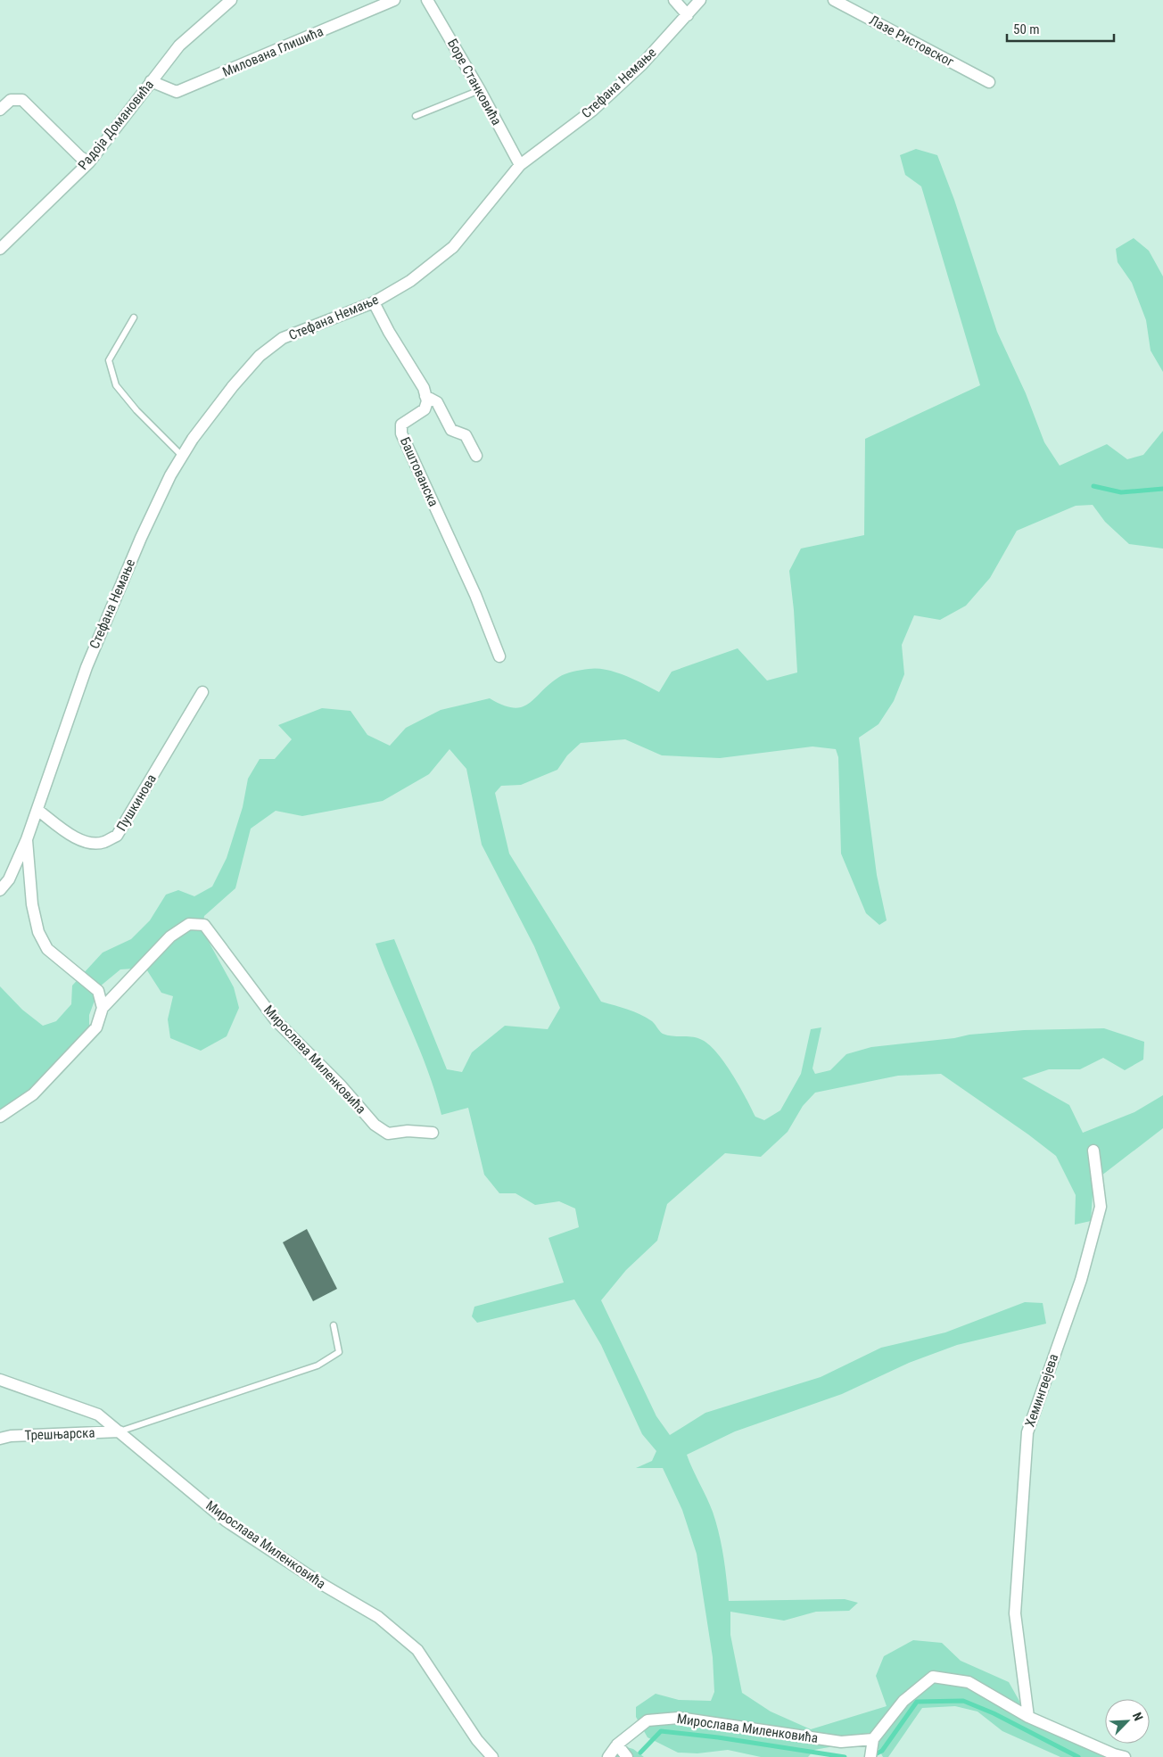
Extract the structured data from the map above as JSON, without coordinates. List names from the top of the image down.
{
  "streets": {
    "street": [
      "Лазе Ристовског",
      "Милована Глишића",
      "Боре Станковића",
      "Стефана Немање",
      "Радоја Домановића",
      "Баштованска",
      "Пушкинова",
      "Мирослава Миленковића",
      "Хемингвејева",
      "Трешњарска"
    ]
  },
  "crossings": [
    ["Милована Глишића", "Радоја Домановића"],
    ["Боре Станковића", "Стефана Немање"],
    ["Стефана Немање", "Пушкинова"],
    ["Стефана Немање", "Мирослава Миленковића"],
    ["Мирослава Миленковића", "Трешњарска"]
  ],
  "scale_bar": "50 m",
  "north": "top right"
}
